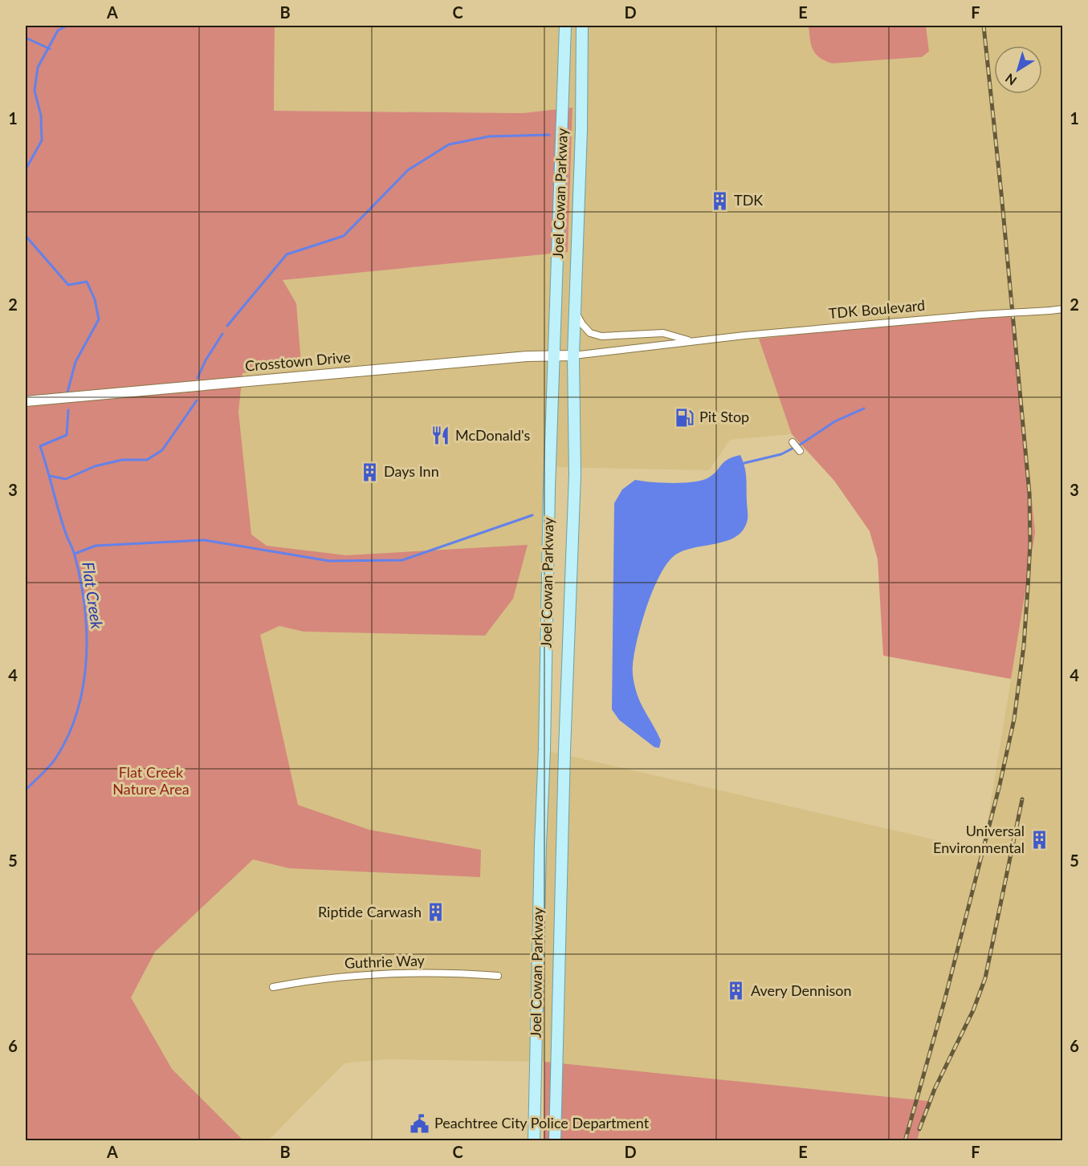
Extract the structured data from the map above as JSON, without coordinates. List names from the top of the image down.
{
  "streets": {
    "main road": ["Joel Cowan Parkway"],
    "street": ["TDK Boulevard", "Crosstown Drive", "Guthrie Way"]
  },
  "crossings": [
    ["Joel Cowan Parkway", "TDK Boulevard"],
    ["Joel Cowan Parkway", "Crosstown Drive"],
    ["TDK Boulevard", "Crosstown Drive"]
  ],
  "water": ["Flat Creek"],
  "parks": ["Flat Creek Nature Area"],
  "places": {
    "building": [
      "TDK",
      "Days Inn",
      "Universal Environmental",
      "Riptide Carwash",
      "Avery Dennison"
    ],
    "fuel station": ["Pit Stop"],
    "restaurant": ["McDonald's"],
    "public building": ["Peachtree City Police Department"]
  },
  "north": "bottom left",
  "grid": {
    "columns": [
      "A",
      "B",
      "C",
      "D",
      "E",
      "F"
    ],
    "rows": [
      "1",
      "2",
      "3",
      "4",
      "5",
      "6"
    ]
  }
}
